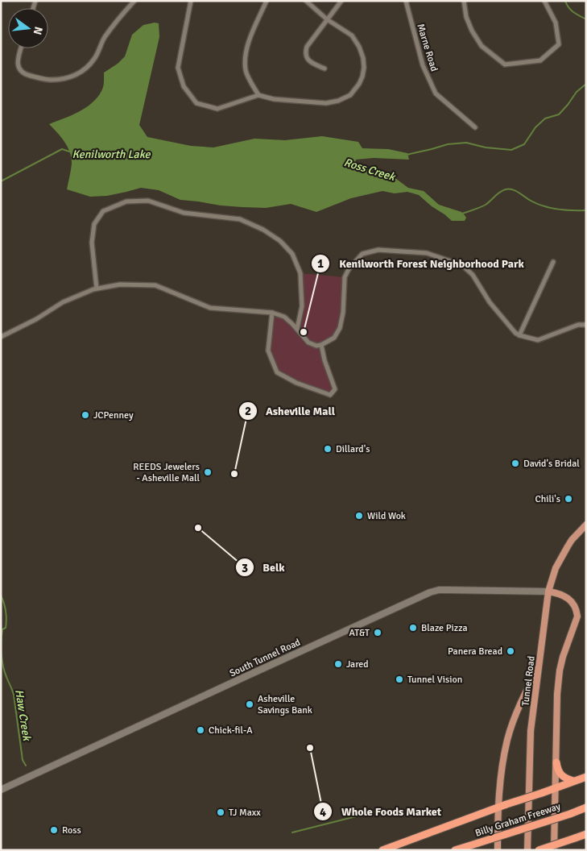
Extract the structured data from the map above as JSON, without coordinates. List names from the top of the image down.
{
  "streets": {
    "highway": ["Billy Graham Freeway"],
    "main road": ["South Tunnel Road", "Tunnel Road"],
    "street": ["Marne Road"]
  },
  "crossings": [
    ["South Tunnel Road", "Tunnel Road"]
  ],
  "water": ["Kenilworth Lake", "Ross Creek", "Haw Creek"],
  "places": [
    "Kenilworth Forest Neighborhood Park",
    "JCPenney",
    "Dillard's",
    "David's Bridal",
    "REEDS Jewelers - Asheville Mall",
    "Asheville Mall",
    "Chili's",
    "Wild Wok",
    "Belk",
    "Blaze Pizza",
    "AT&T",
    "Panera Bread",
    "Jared",
    "Tunnel Vision",
    "Asheville Savings Bank",
    "Chick-fil-A",
    "Whole Foods Market",
    "TJ Maxx",
    "Ross"
  ],
  "north": "right"
}
